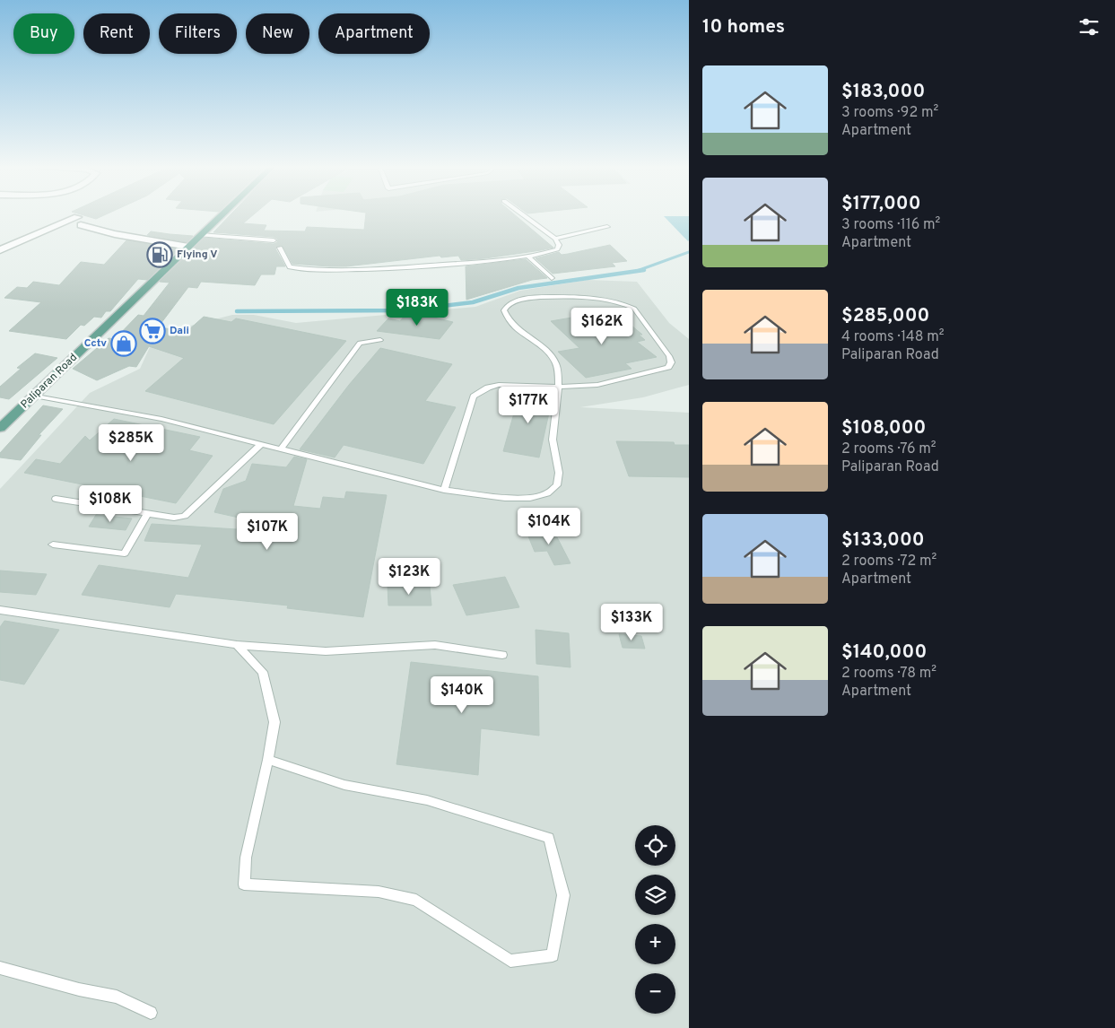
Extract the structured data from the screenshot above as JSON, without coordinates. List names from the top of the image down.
{
  "streets": {
    "main road": ["Paliparan Road"]
  },
  "places": {
    "fuel station": ["Flying V"],
    "supermarket": ["Dali"],
    "shop": ["Cctv"]
  },
  "page": {
    "heading": "10 homes",
    "chip": [
      "Buy",
      "Rent",
      "Filters",
      "New",
      "Apartment"
    ],
    "list": [
      {
        "name": "$183,000",
        "note": "3 rooms · 92 m² · Apartment"
      },
      {
        "name": "$177,000",
        "note": "3 rooms · 116 m² · Apartment"
      },
      {
        "name": "$285,000",
        "note": "4 rooms · 148 m² · Paliparan Road"
      },
      {
        "name": "$108,000",
        "note": "2 rooms · 76 m² · Paliparan Road"
      },
      {
        "name": "$133,000",
        "note": "2 rooms · 72 m² · Apartment"
      },
      {
        "name": "$140,000",
        "note": "2 rooms · 78 m² · Apartment"
      }
    ],
    "price": [
      "$183K",
      "$162K",
      "$177K",
      "$285K",
      "$108K",
      "$104K",
      "$107K",
      "$123K",
      "$133K",
      "$140K"
    ],
    "map_buttons": ["+", "−"]
  }
}
